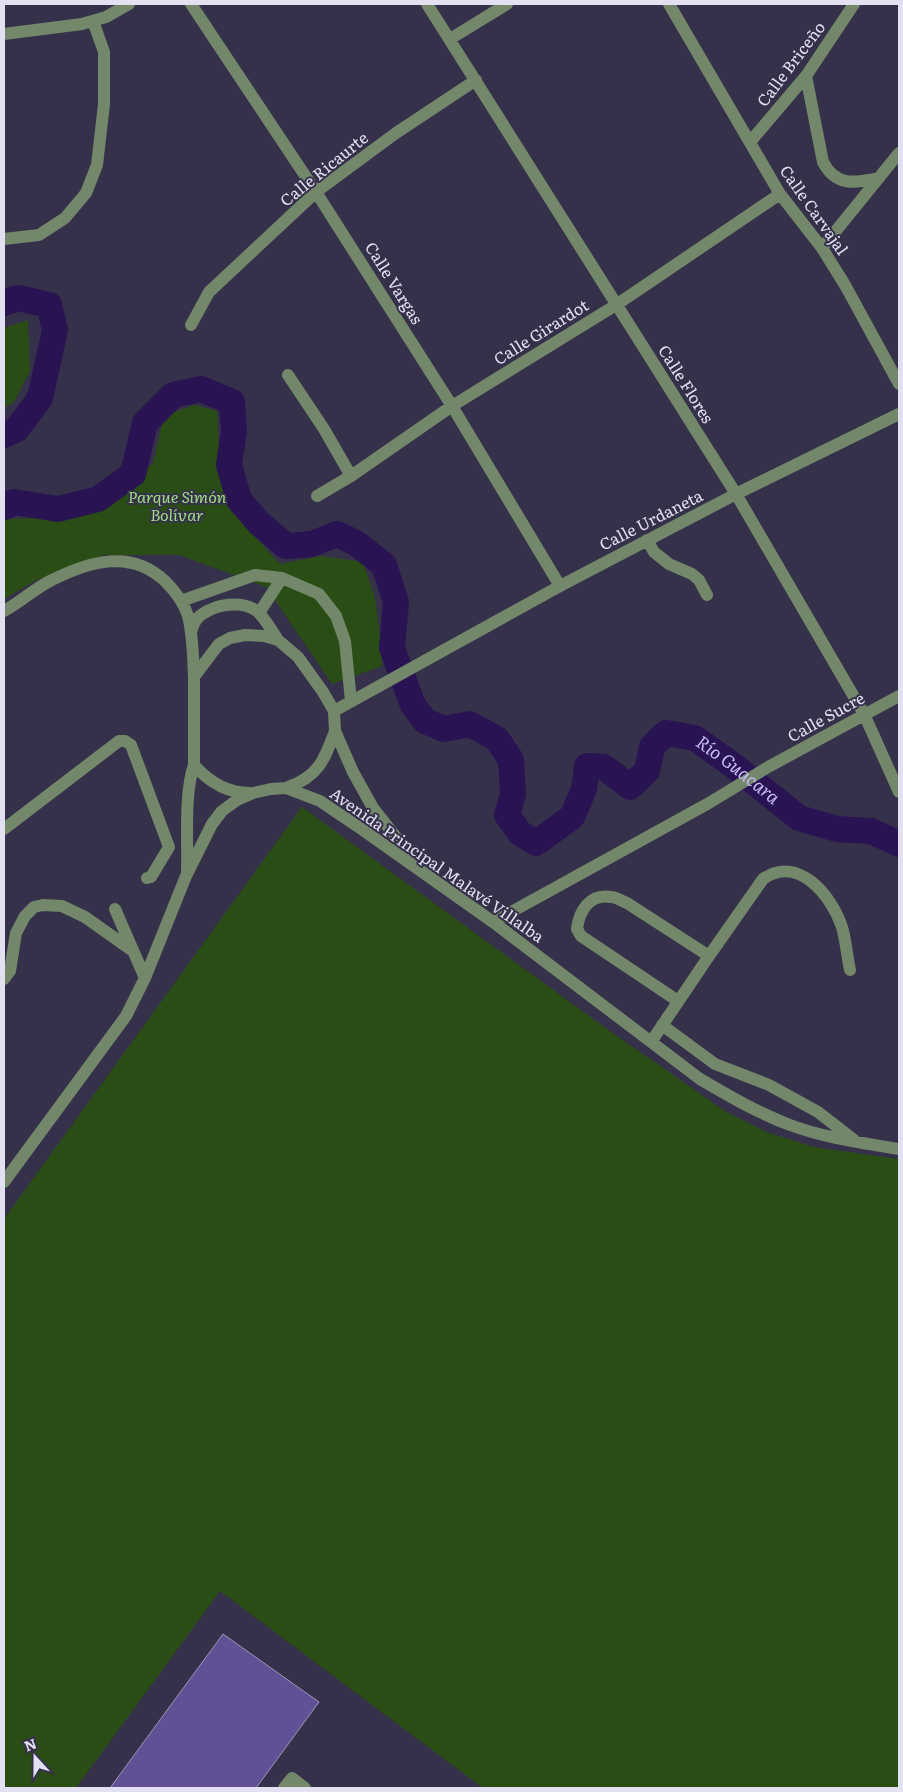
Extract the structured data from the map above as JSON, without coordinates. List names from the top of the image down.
{
  "streets": {
    "street": [
      "Calle Briceño",
      "Calle Ricaurte",
      "Calle Carvajal",
      "Calle Vargas",
      "Calle Girardot",
      "Calle Flores",
      "Calle Urdaneta",
      "Calle Sucre",
      "Avenida Principal Malavé Villalba"
    ]
  },
  "crossings": [
    ["Calle Briceño", "Calle Carvajal"],
    ["Calle Ricaurte", "Calle Vargas"],
    ["Calle Ricaurte", "Calle Flores"],
    ["Calle Carvajal", "Calle Girardot"],
    ["Calle Vargas", "Calle Girardot"],
    ["Calle Vargas", "Calle Urdaneta"],
    ["Calle Girardot", "Calle Flores"],
    ["Calle Flores", "Calle Urdaneta"],
    ["Calle Flores", "Calle Sucre"],
    ["Calle Urdaneta", "Avenida Principal Malavé Villalba"],
    ["Calle Sucre", "Avenida Principal Malavé Villalba"]
  ],
  "water": ["Río Guacara"],
  "parks": ["Parque Simón Bolívar"],
  "north": "top"
}
